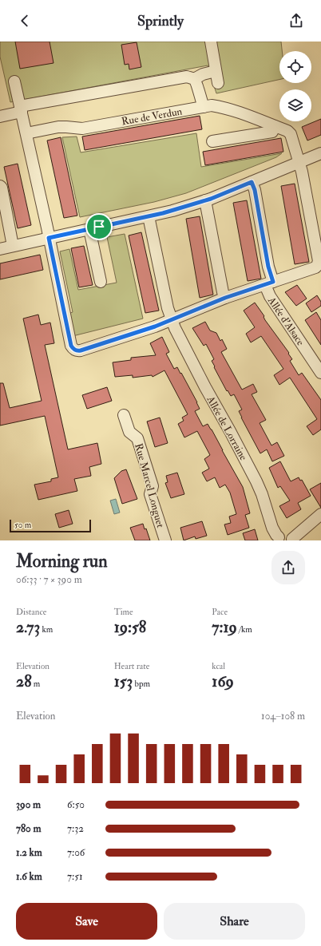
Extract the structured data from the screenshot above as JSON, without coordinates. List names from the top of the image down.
{
  "streets": {
    "street": [
      "Rue de Verdun",
      "Allée d'Alsace",
      "Allée de Lorraine",
      "Rue Marcel Longuet"
    ]
  },
  "crossings": [
    ["Rue de Verdun", "Allée d'Alsace"],
    ["Rue de Verdun", "Allée de Lorraine"]
  ],
  "scale_bar": "50 m",
  "page": {
    "header": "Sprintly",
    "scale": "50 m",
    "heading": ["Morning run", "06:33 · 7 × 390 m"],
    "stats": [
      ["Distance", "2.73 km"],
      ["Time", "19:58"],
      ["Pace", "7:19 /km"],
      ["Elevation", "28 m"],
      ["Heart rate", "153 bpm"],
      ["kcal", "169"]
    ],
    "chart": ["Elevation", "104–108 m"],
    "list": [
      {
        "name": "390 m",
        "note": "6:50"
      },
      {
        "name": "780 m",
        "note": "7:32"
      },
      {
        "name": "1.2 km",
        "note": "7:06"
      },
      {
        "name": "1.6 km",
        "note": "7:51"
      }
    ],
    "buttons": ["Save", "Share"]
  }
}
